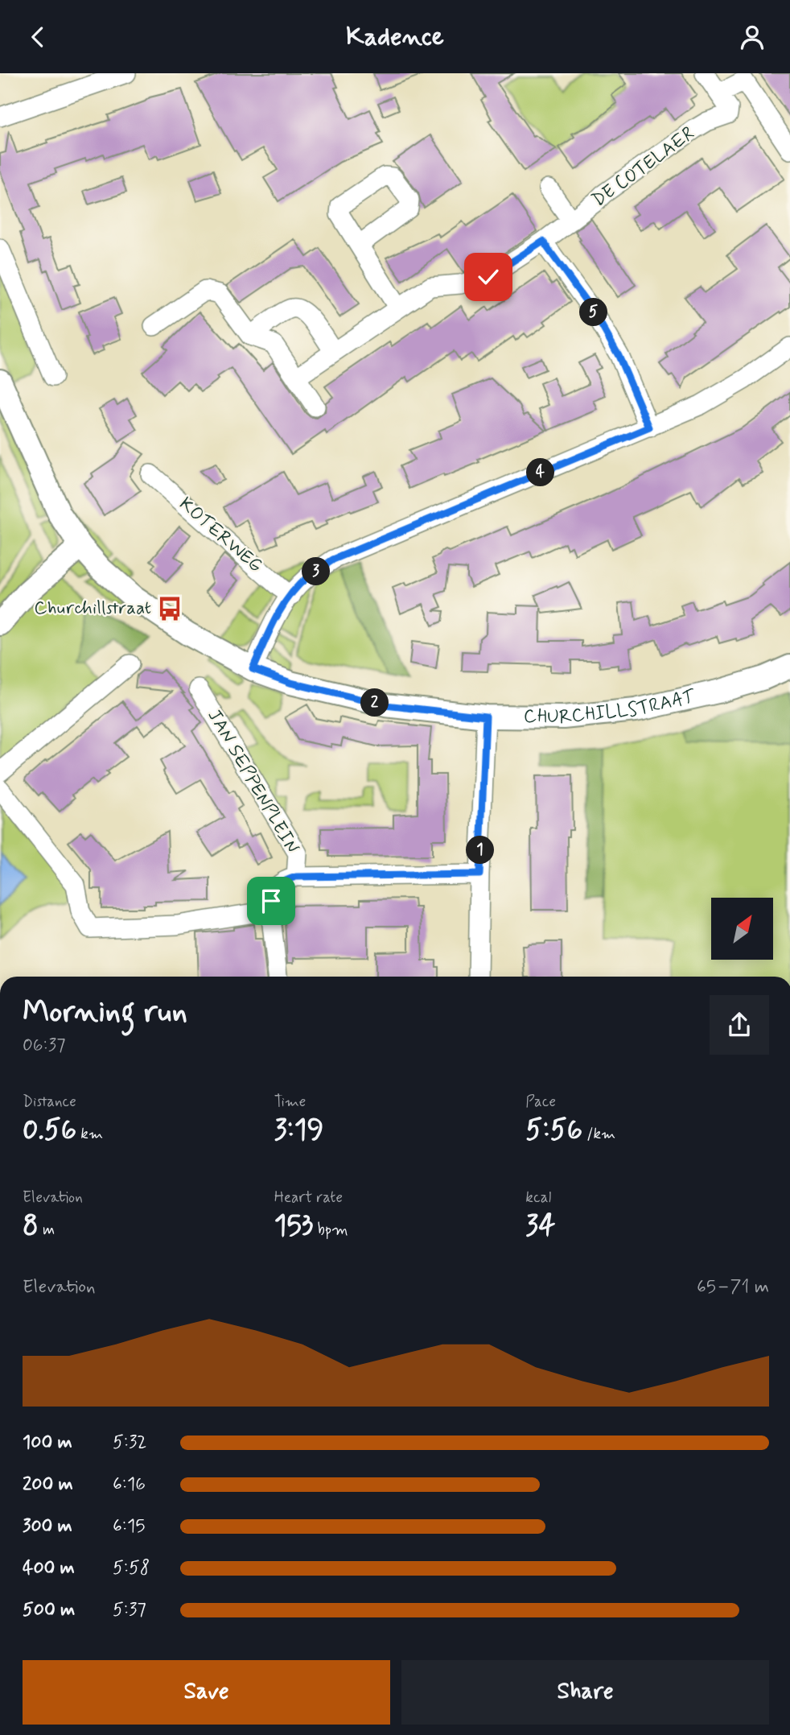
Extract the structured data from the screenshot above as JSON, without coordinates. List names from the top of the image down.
{
  "streets": {
    "street": [
      "DE COTELAER",
      "KOTERWEG",
      "CHURCHILLSTRAAT",
      "JAN SEPPENPLEIN"
    ]
  },
  "places": {
    "bus stop": ["Churchillstraat"]
  },
  "north": "top right",
  "page": {
    "header": "Kadence",
    "pins": [
      "5",
      "4",
      "3",
      "2",
      "1"
    ],
    "heading": ["Morning run", "06:37"],
    "stats": [
      ["Distance", "0.56 km"],
      ["Time", "3:19"],
      ["Pace", "5:56 /km"],
      ["Elevation", "8 m"],
      ["Heart rate", "153 bpm"],
      ["kcal", "34"]
    ],
    "chart": ["Elevation", "65–71 m"],
    "list": [
      {
        "name": "100 m",
        "note": "5:32"
      },
      {
        "name": "200 m",
        "note": "6:16"
      },
      {
        "name": "300 m",
        "note": "6:15"
      },
      {
        "name": "400 m",
        "note": "5:58"
      },
      {
        "name": "500 m",
        "note": "5:37"
      }
    ],
    "buttons": ["Save", "Share"]
  }
}
